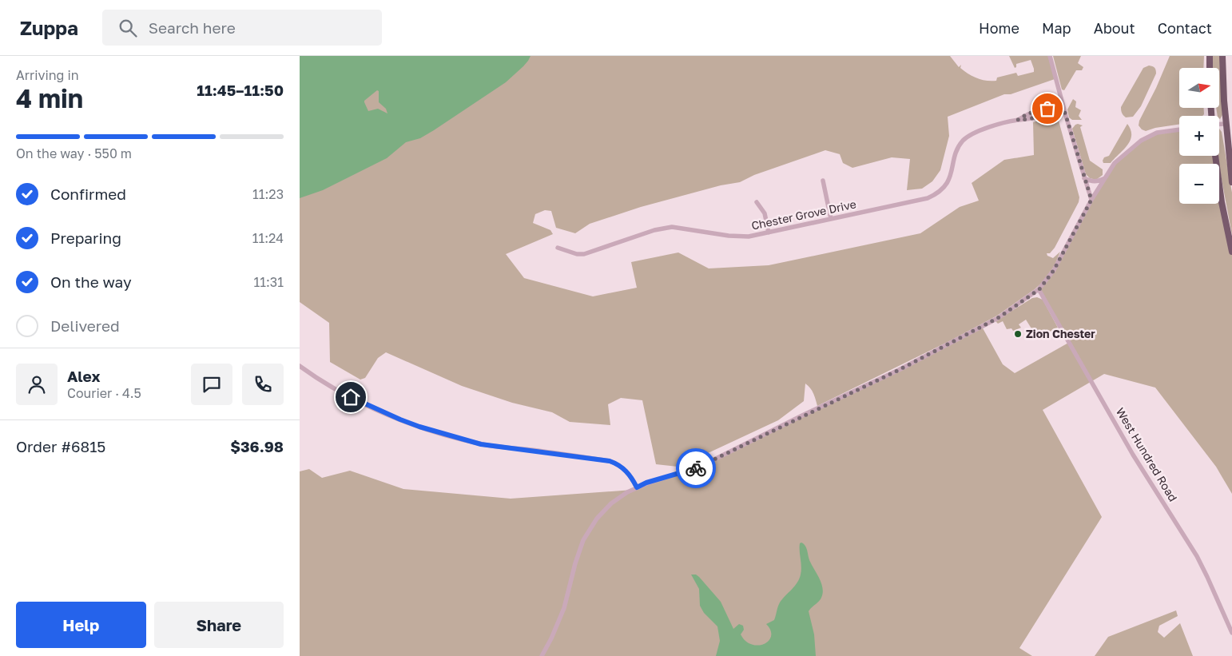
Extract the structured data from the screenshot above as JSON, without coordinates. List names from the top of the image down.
{
  "streets": {
    "street": ["Chester Grove Drive", "West Hundred Road"]
  },
  "places": ["Zion Chester"],
  "north": "right",
  "page": {
    "header": "Zuppa",
    "search": "Search here",
    "nav": [
      "Home",
      "Map",
      "About",
      "Contact"
    ],
    "heading": ["4 min", "Arriving in", "11:45–11:50"],
    "panel": [
      "Alex",
      "Courier · 4.5",
      "Order #6815",
      "$36.98"
    ],
    "map_buttons": ["+", "−"],
    "bar": "On the way · 550 m",
    "list": [
      ["Confirmed", "11:23"],
      ["Preparing", "11:24"],
      ["On the way", "11:31"],
      "Delivered"
    ],
    "buttons": ["Help", "Share"]
  }
}
